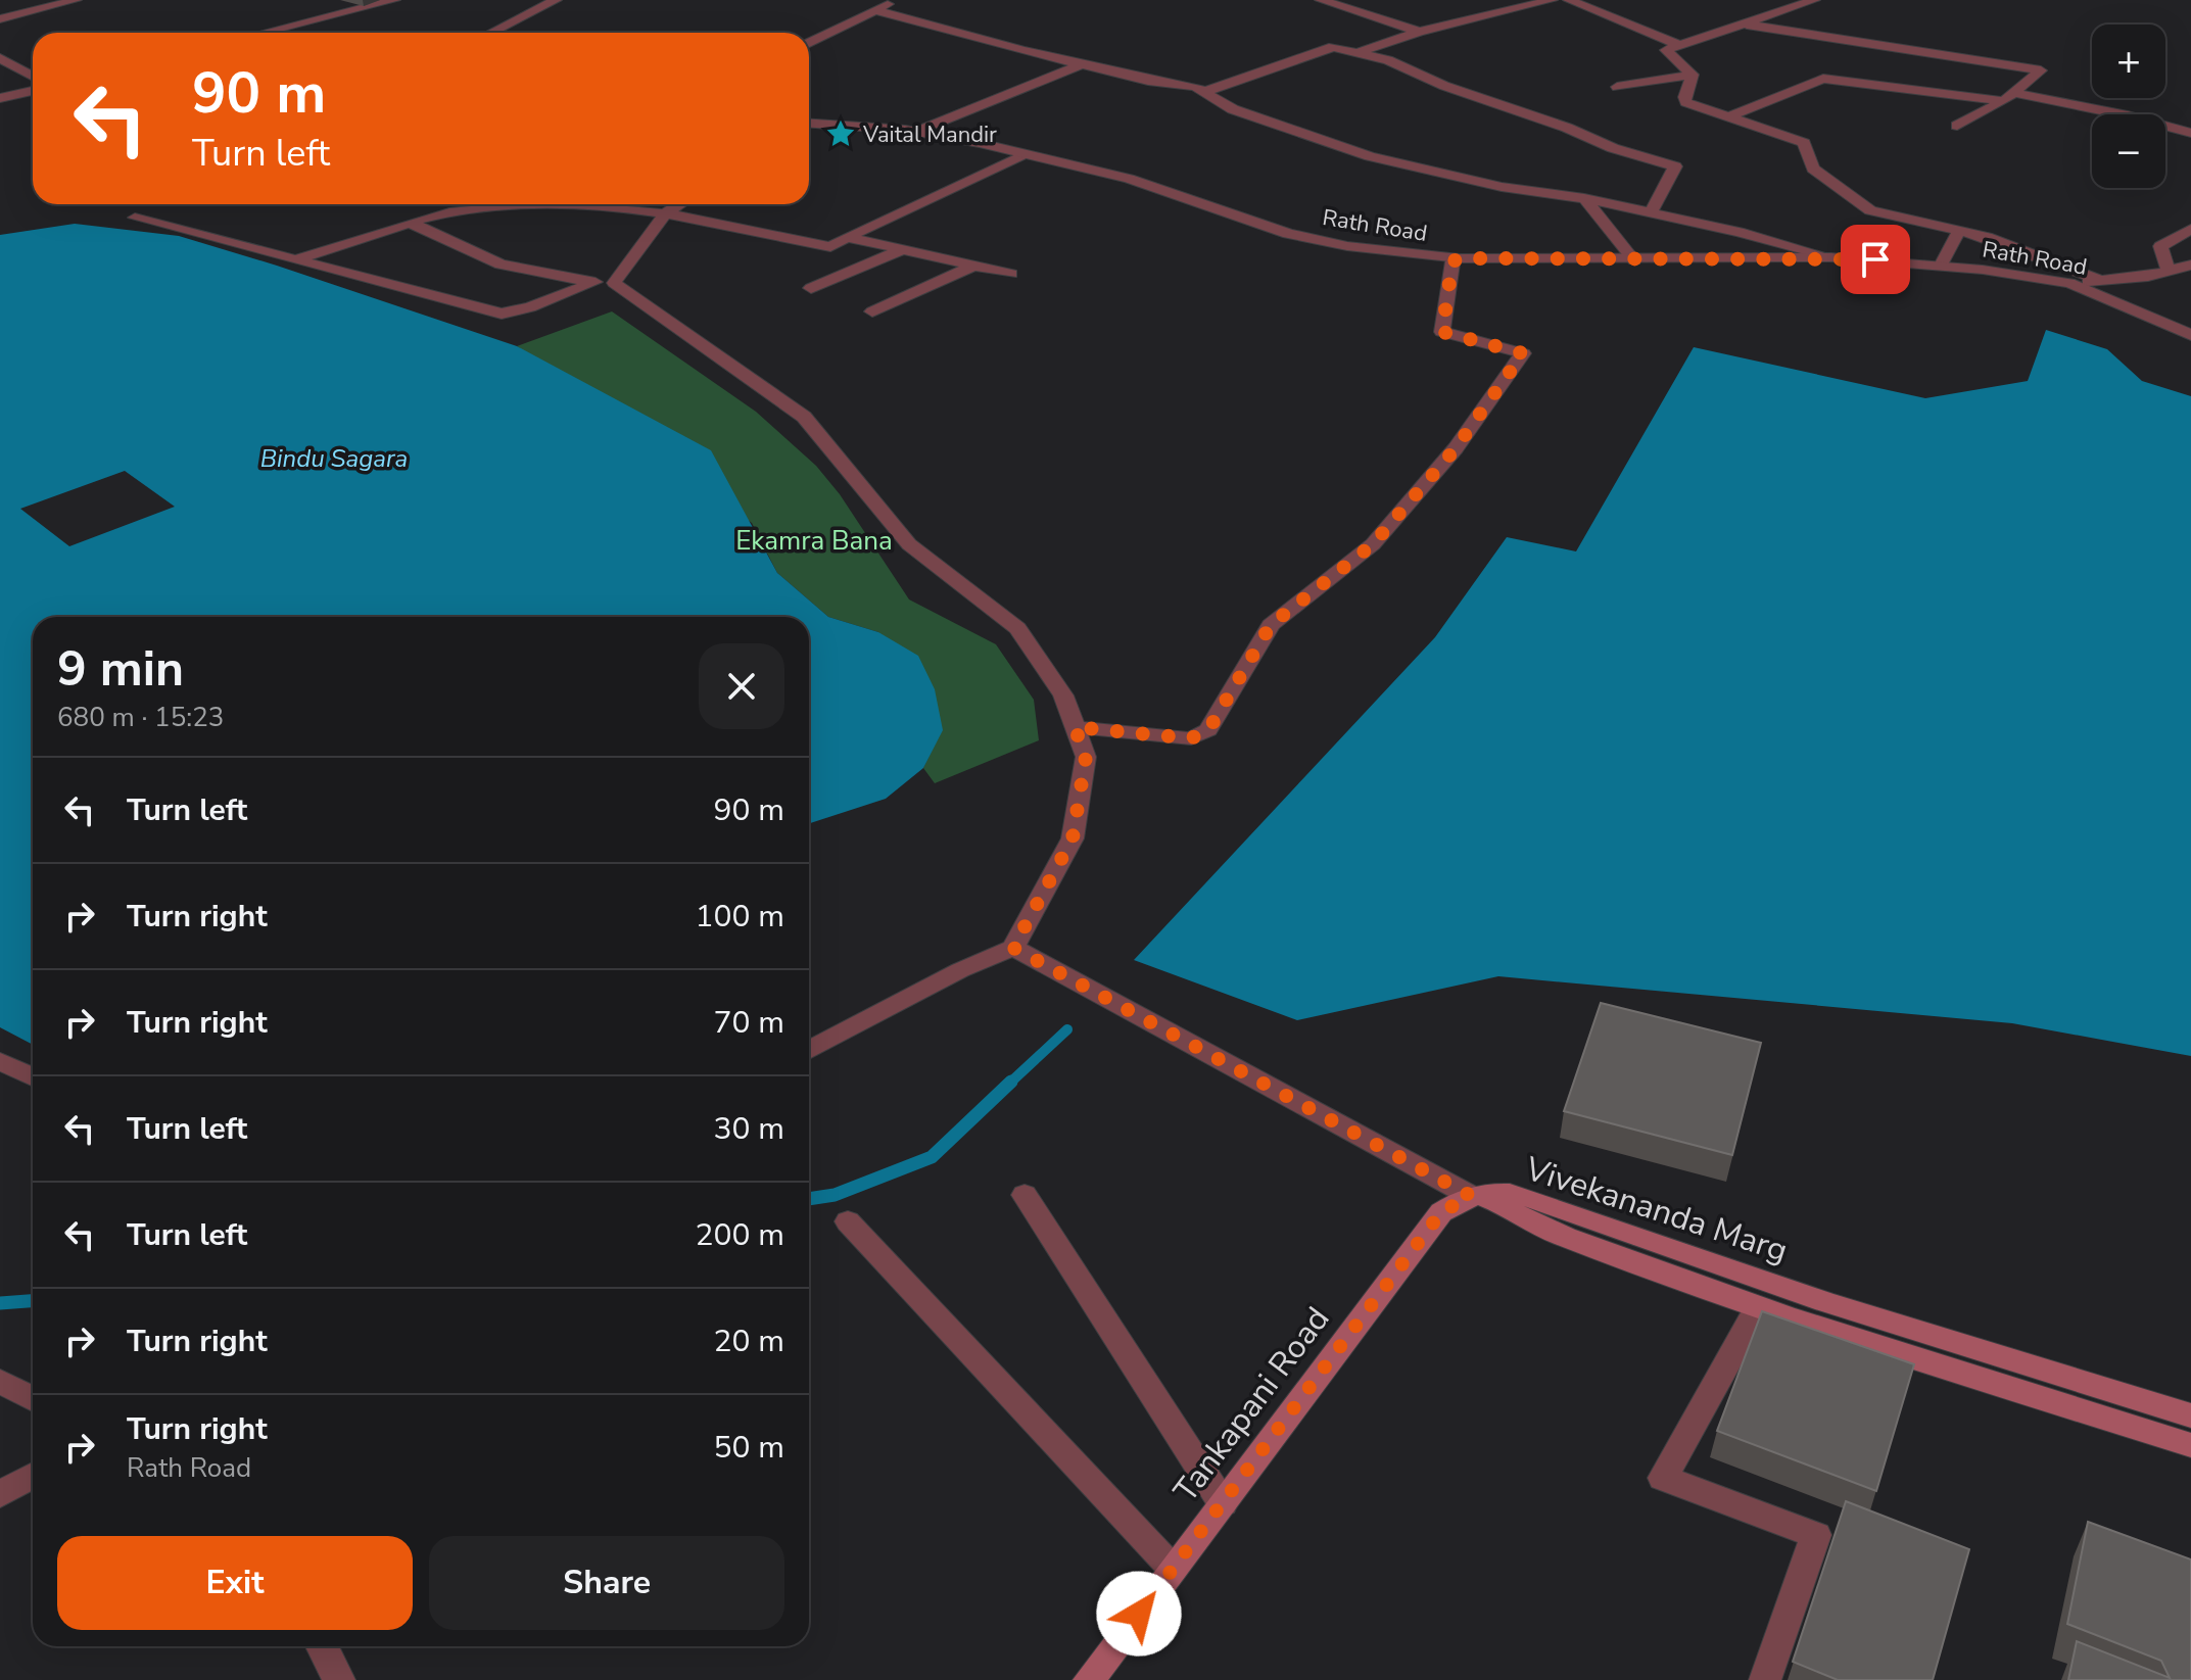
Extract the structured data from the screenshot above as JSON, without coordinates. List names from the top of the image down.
{
  "streets": {
    "main road": ["Vivekananda Marg", "Tankapani Road"],
    "street": ["Rath Road"]
  },
  "crossings": [
    ["Vivekananda Marg", "Tankapani Road"]
  ],
  "water": ["Bindu Sagara"],
  "parks": ["Ekamra Bana"],
  "places": {
    "place": ["Vaital Mandir"]
  },
  "page": {
    "map_buttons": ["+", "−"],
    "turn": ["90 m", "Turn left"],
    "heading": ["9 min", "680 m · 15:23"],
    "list": [
      {
        "name": "Turn left",
        "value": "90 m"
      },
      {
        "name": "Turn right",
        "value": "100 m"
      },
      {
        "name": "Turn right",
        "value": "70 m"
      },
      {
        "name": "Turn left",
        "value": "30 m"
      },
      {
        "name": "Turn left",
        "value": "200 m"
      },
      {
        "name": "Turn right",
        "value": "20 m"
      },
      {
        "name": "Turn right",
        "note": "Rath Road",
        "value": "50 m"
      }
    ],
    "buttons": ["Exit", "Share"]
  }
}
